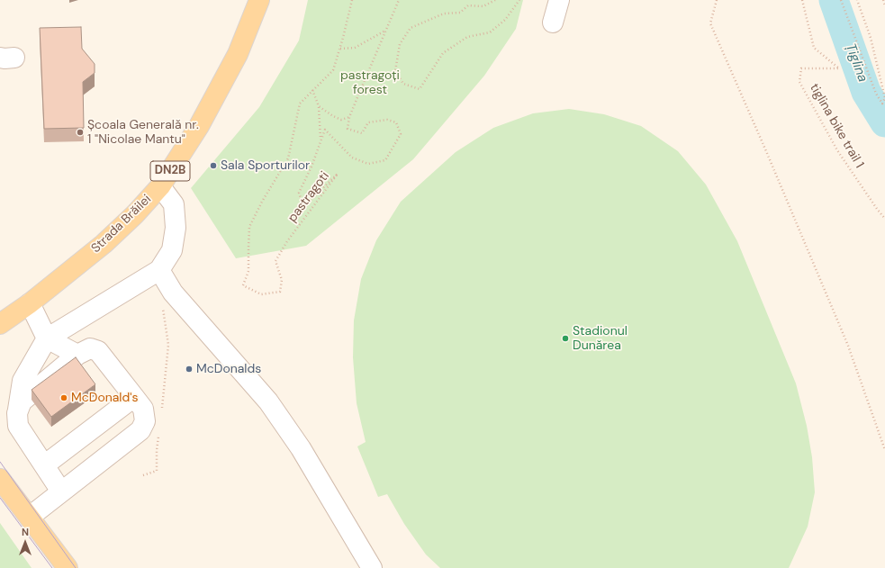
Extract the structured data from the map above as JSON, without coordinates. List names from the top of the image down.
{
  "streets": {
    "main road": ["DN2B", "Strada Brăilei"],
    "path": ["tiglina bike trail 1", "pastragoti"]
  },
  "water": ["Țiglina"],
  "parks": ["pastragoți forest"],
  "places": [
    "Școala Generală nr. 1 \"Nicolae Mantu\"",
    "Sala Sporturilor",
    "Stadionul Dunărea",
    "McDonalds",
    "McDonald's"
  ],
  "north": "top"
}
